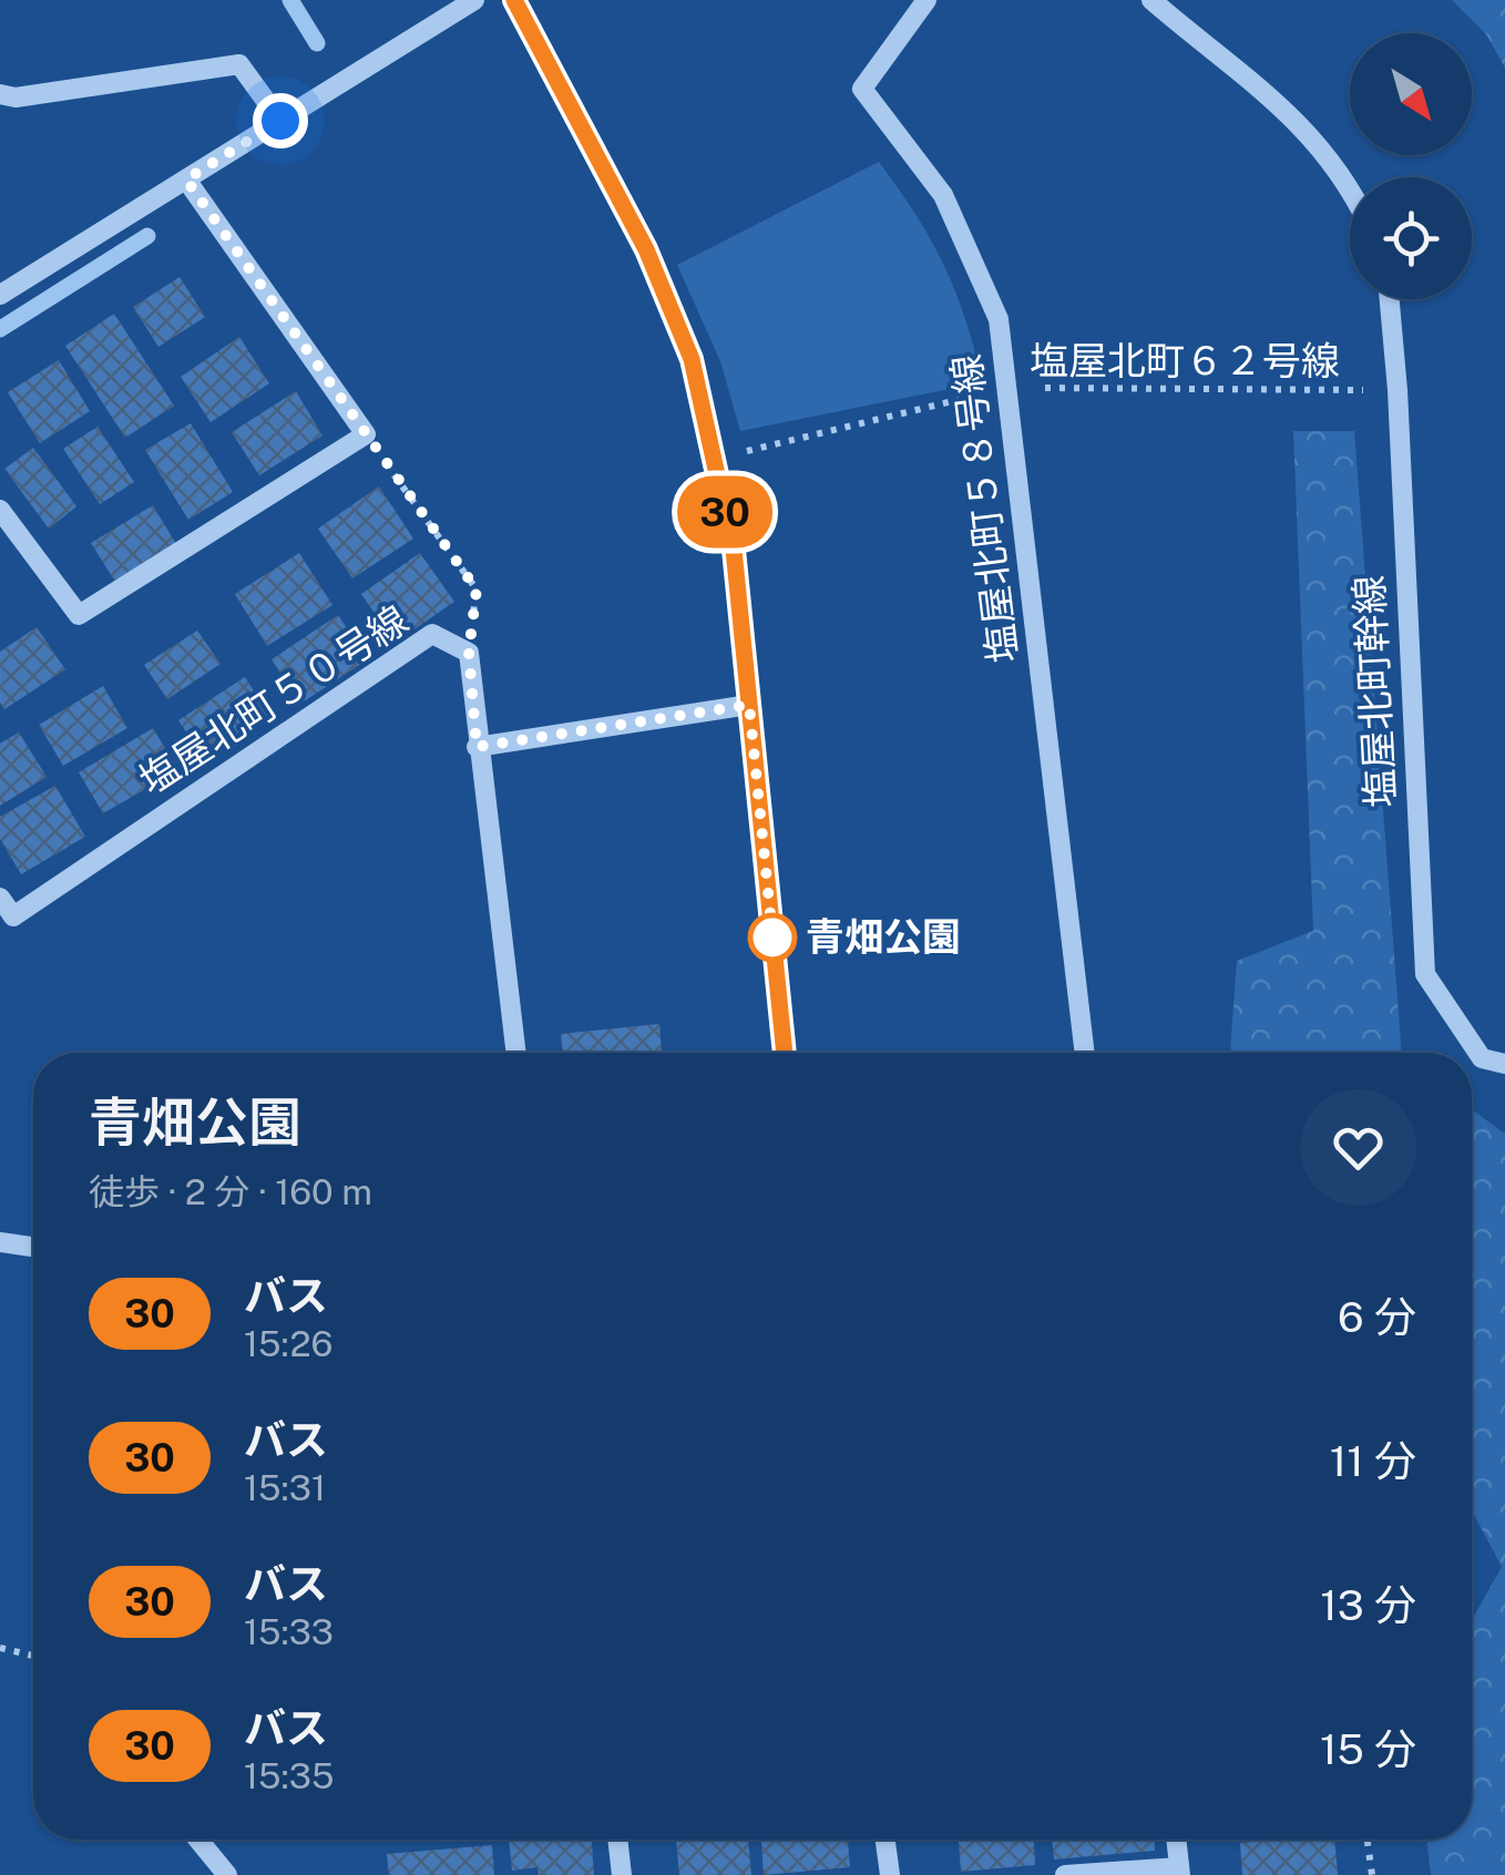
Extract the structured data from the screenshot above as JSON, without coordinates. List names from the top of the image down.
{
  "streets": {
    "street": ["塩屋北町５８号線", "塩屋北町幹線", "塩屋北町５０号線"],
    "path": ["塩屋北町６２号線"]
  },
  "crossings": [
    ["塩屋北町６２号線", "塩屋北町５８号線"],
    ["塩屋北町６２号線", "塩屋北町幹線"]
  ],
  "places": ["青畑公園"],
  "lines": ["bus line 30"],
  "north": "bottom right",
  "page": {
    "on_map": "30",
    "heading": ["青畑公園", "徒歩 · 2 分 · 160 m"],
    "list": [
      {
        "mark": "30",
        "name": "バス",
        "note": "15:26",
        "value": "6 分"
      },
      {
        "mark": "30",
        "name": "バス",
        "note": "15:31",
        "value": "11 分"
      },
      {
        "mark": "30",
        "name": "バス",
        "note": "15:33",
        "value": "13 分"
      },
      {
        "mark": "30",
        "name": "バス",
        "note": "15:35",
        "value": "15 分"
      }
    ]
  }
}
